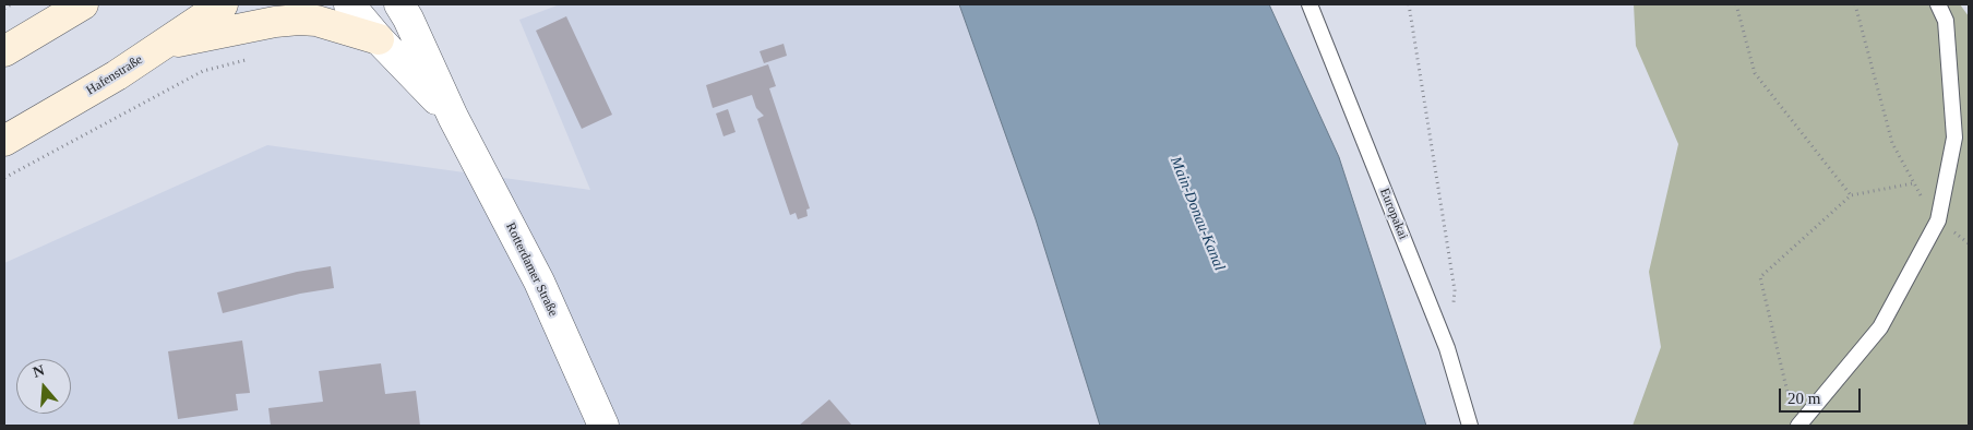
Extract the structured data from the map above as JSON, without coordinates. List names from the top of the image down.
{
  "streets": {
    "main road": ["Hafenstraße"],
    "street": ["Rotterdamer Straße"],
    "lane": ["Europakai"]
  },
  "water": ["Main-Donau-Kanal"],
  "scale_bar": "20 m",
  "north": "top"
}
